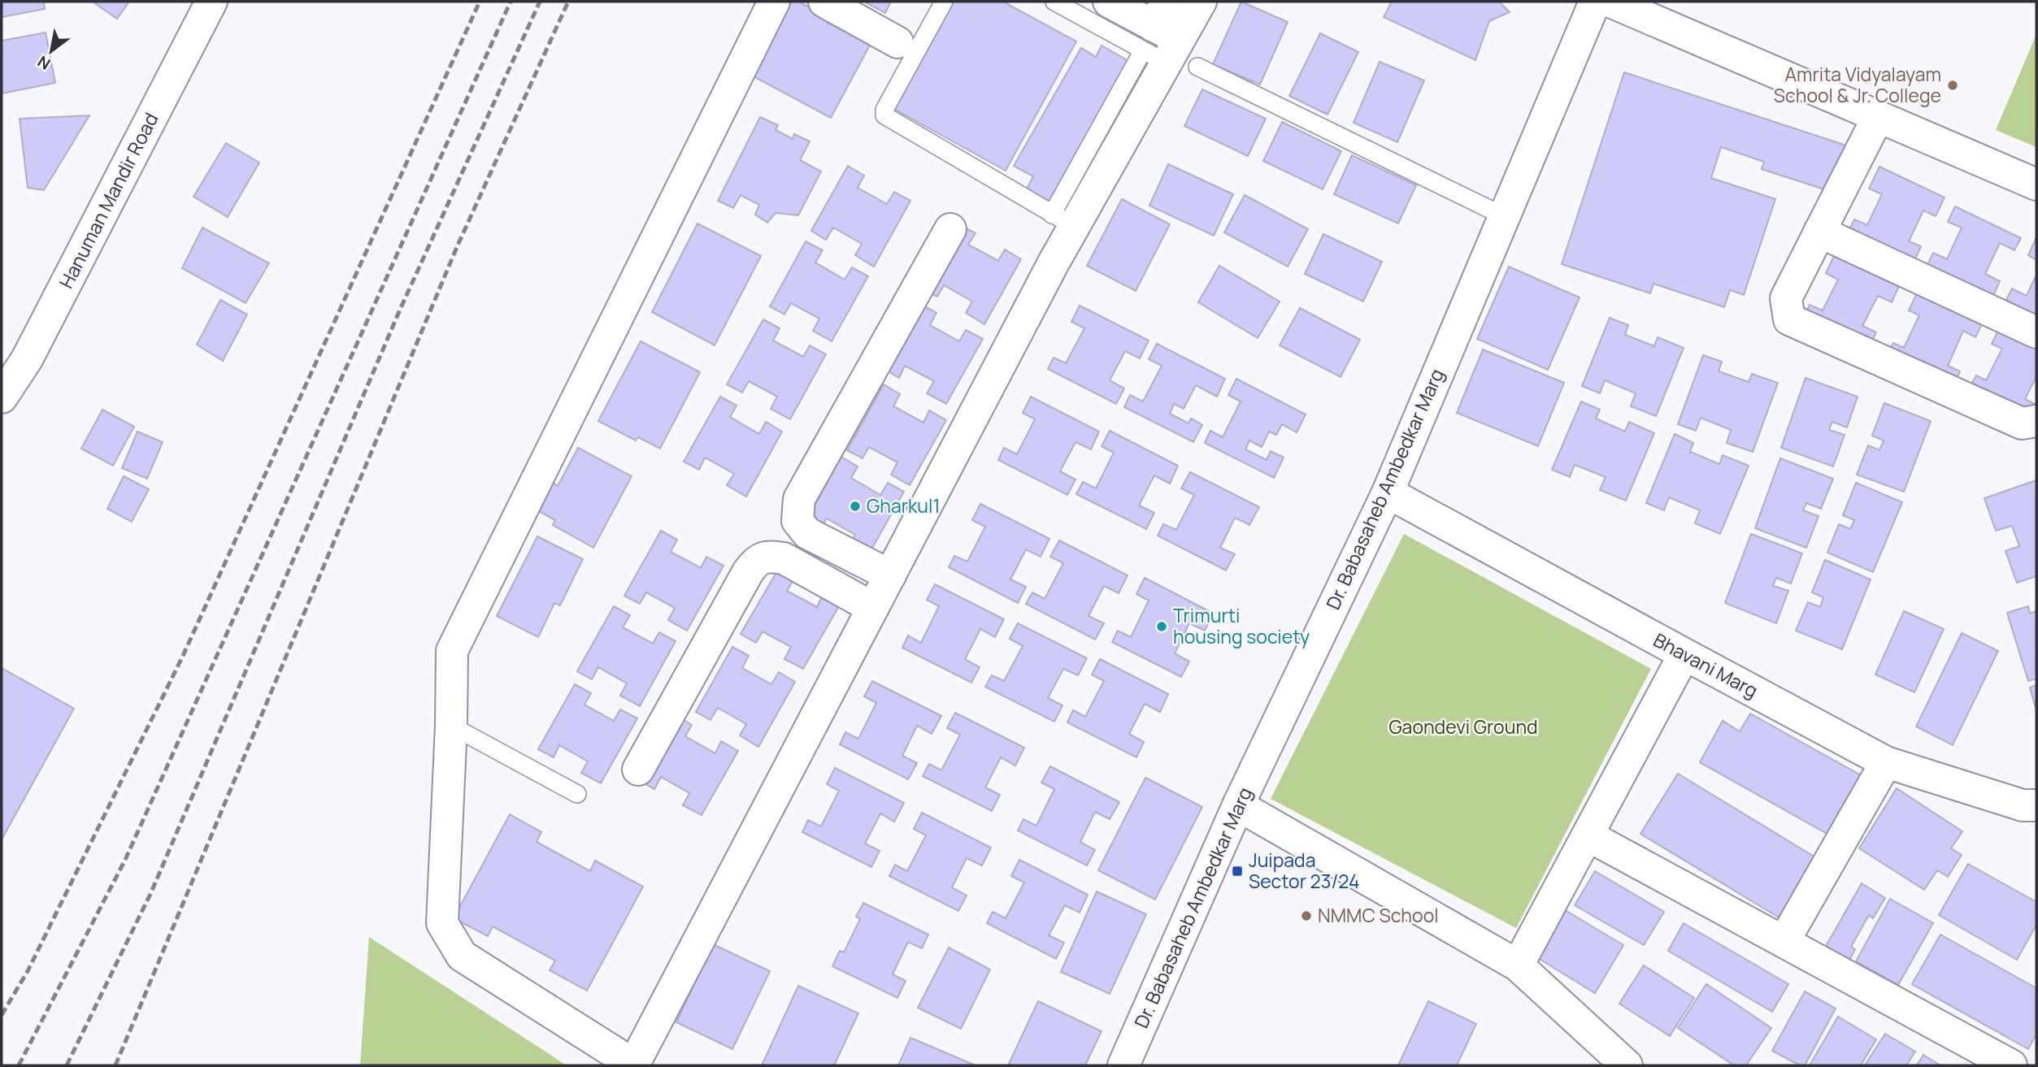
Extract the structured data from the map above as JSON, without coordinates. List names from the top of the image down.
{
  "streets": {
    "street": ["Hanuman Mandir Road", "Dr. Babasaheb Ambedkar Marg", "Bhavani Marg"]
  },
  "crossings": [
    ["Dr. Babasaheb Ambedkar Marg", "Bhavani Marg"]
  ],
  "parks": ["Gaondevi Ground"],
  "places": {
    "other": [
      "Amrita Vidyalayam School & Jr. College",
      "Gharkul1",
      "Trimurti housing society",
      "NMMC School"
    ],
    "transit": ["Juipada Sector 23/24"]
  },
  "north": "bottom left"
}
